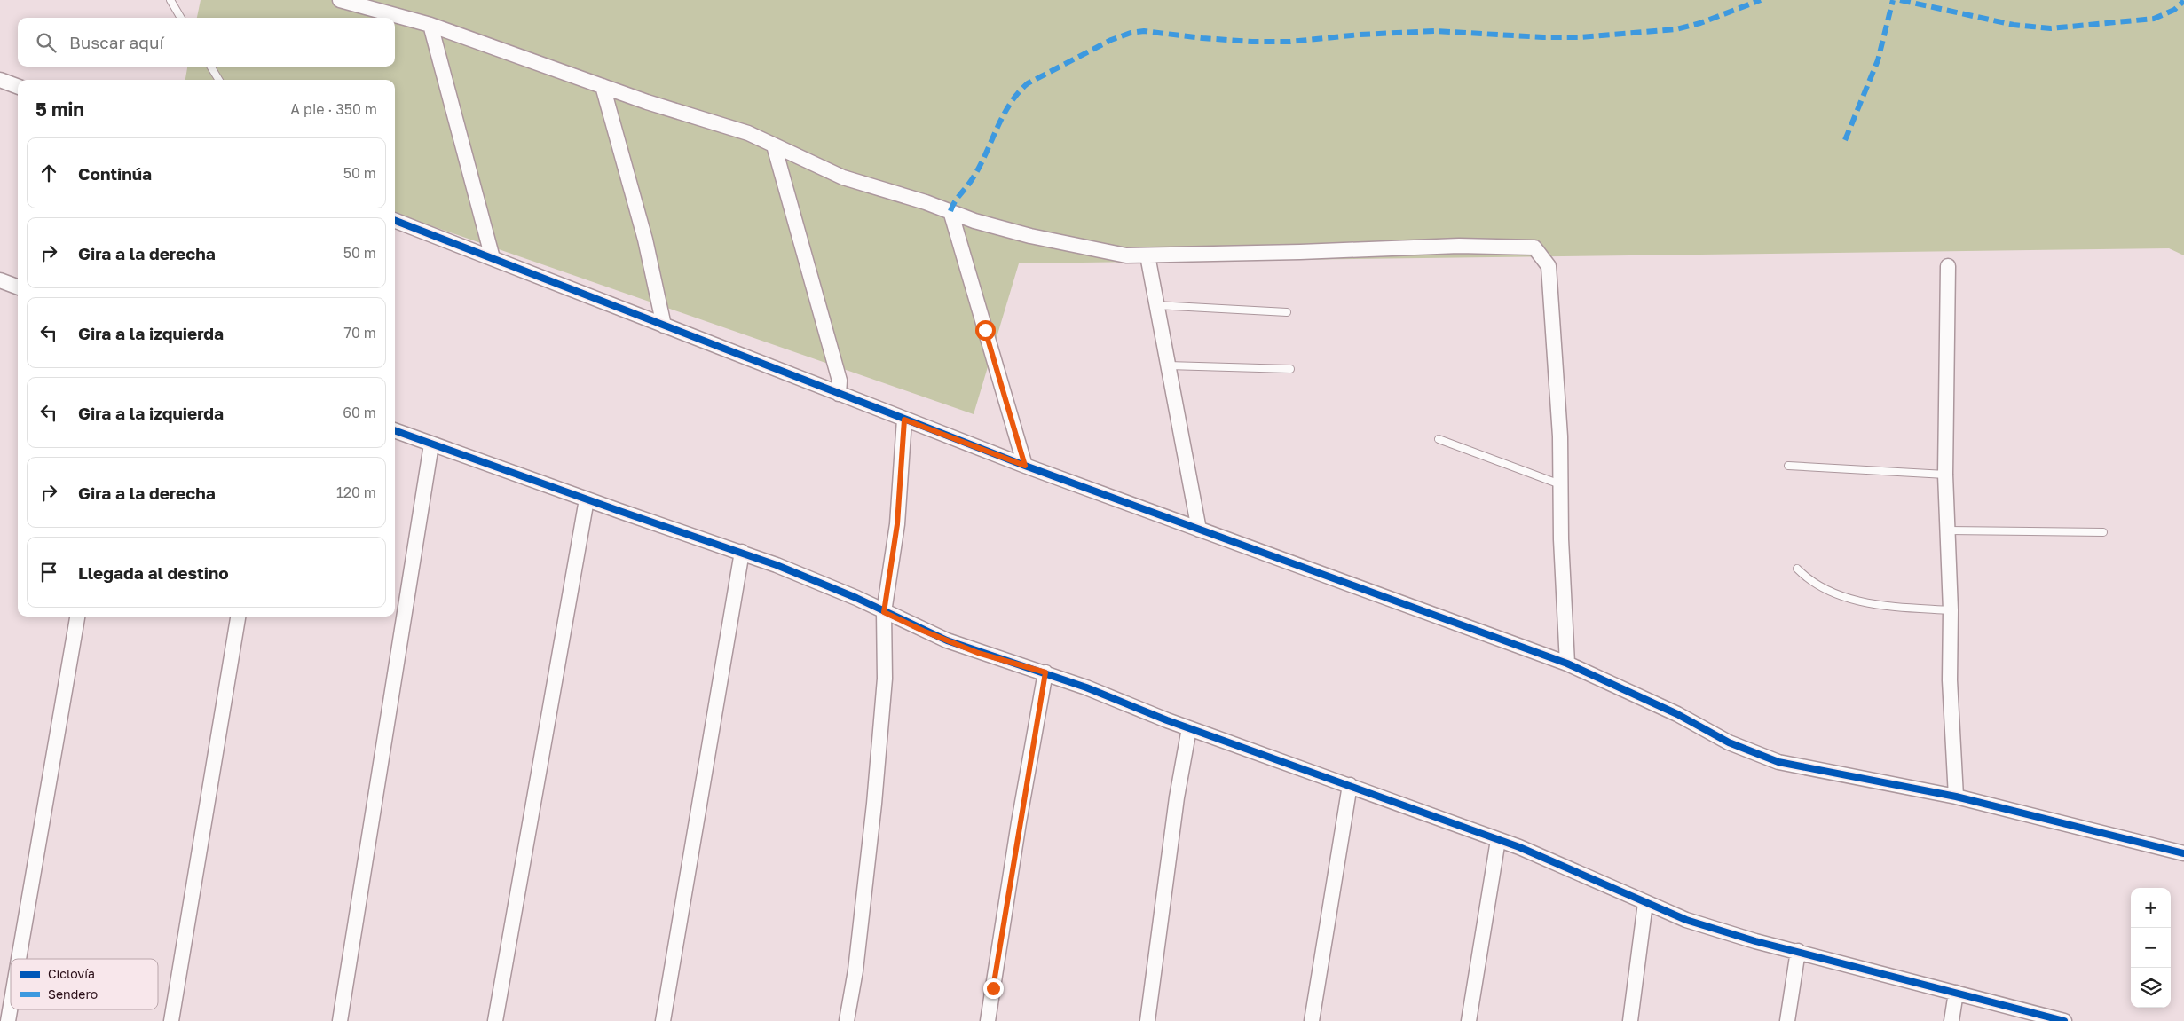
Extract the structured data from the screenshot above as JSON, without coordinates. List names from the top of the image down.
{
  "legend": ["Ciclovía", "Sendero"],
  "page": {
    "search": "Buscar aquí",
    "heading": ["5 min", "A pie · 350 m"],
    "list": [
      ["Continúa", "50 m"],
      ["Gira a la derecha", "50 m"],
      ["Gira a la izquierda", "70 m"],
      ["Gira a la izquierda", "60 m"],
      ["Gira a la derecha", "120 m"],
      "Llegada al destino"
    ],
    "map_buttons": ["+", "−"]
  }
}
